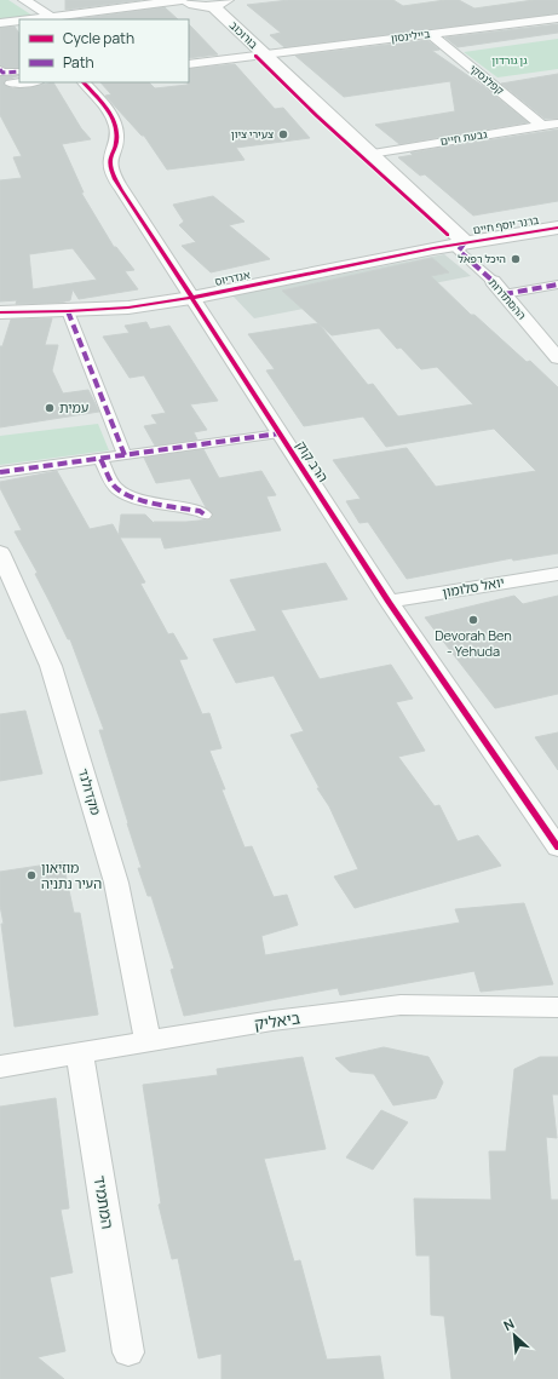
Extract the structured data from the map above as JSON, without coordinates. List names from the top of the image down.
{
  "streets": {
    "street": [
      "בורוכוב",
      "ביילינסון",
      "קפלנסקי",
      "גבעת חיים",
      "ברנר יוסף חיים",
      "אנדריוס",
      "ההסתדרות",
      "הרב קוק",
      "יואל סלומון",
      "מקדולנד",
      "ביאליק",
      "המתמיד"
    ]
  },
  "crossings": [
    ["בורוכוב", "ביילינסון"],
    ["בורוכוב", "גבעת חיים"],
    ["בורוכוב", "ברנר יוסף חיים"],
    ["בורוכוב", "אנדריוס"],
    ["בורוכוב", "ההסתדרות"],
    ["ביילינסון", "קפלנסקי"],
    ["קפלנסקי", "גבעת חיים"],
    ["ברנר יוסף חיים", "אנדריוס"],
    ["ברנר יוסף חיים", "ההסתדרות"],
    ["אנדריוס", "ההסתדרות"],
    ["אנדריוס", "הרב קוק"],
    ["הרב קוק", "יואל סלומון"],
    ["מקדולנד", "ביאליק"],
    ["ביאליק", "המתמיד"]
  ],
  "parks": ["גן גורדון"],
  "places": [
    "צעירי ציון",
    "היכל רפאל",
    "עמית",
    "Devorah Ben - Yehuda",
    "מוזיאון העיר נתניה"
  ],
  "legend": ["Cycle path", "Path"],
  "north": "top left"
}
